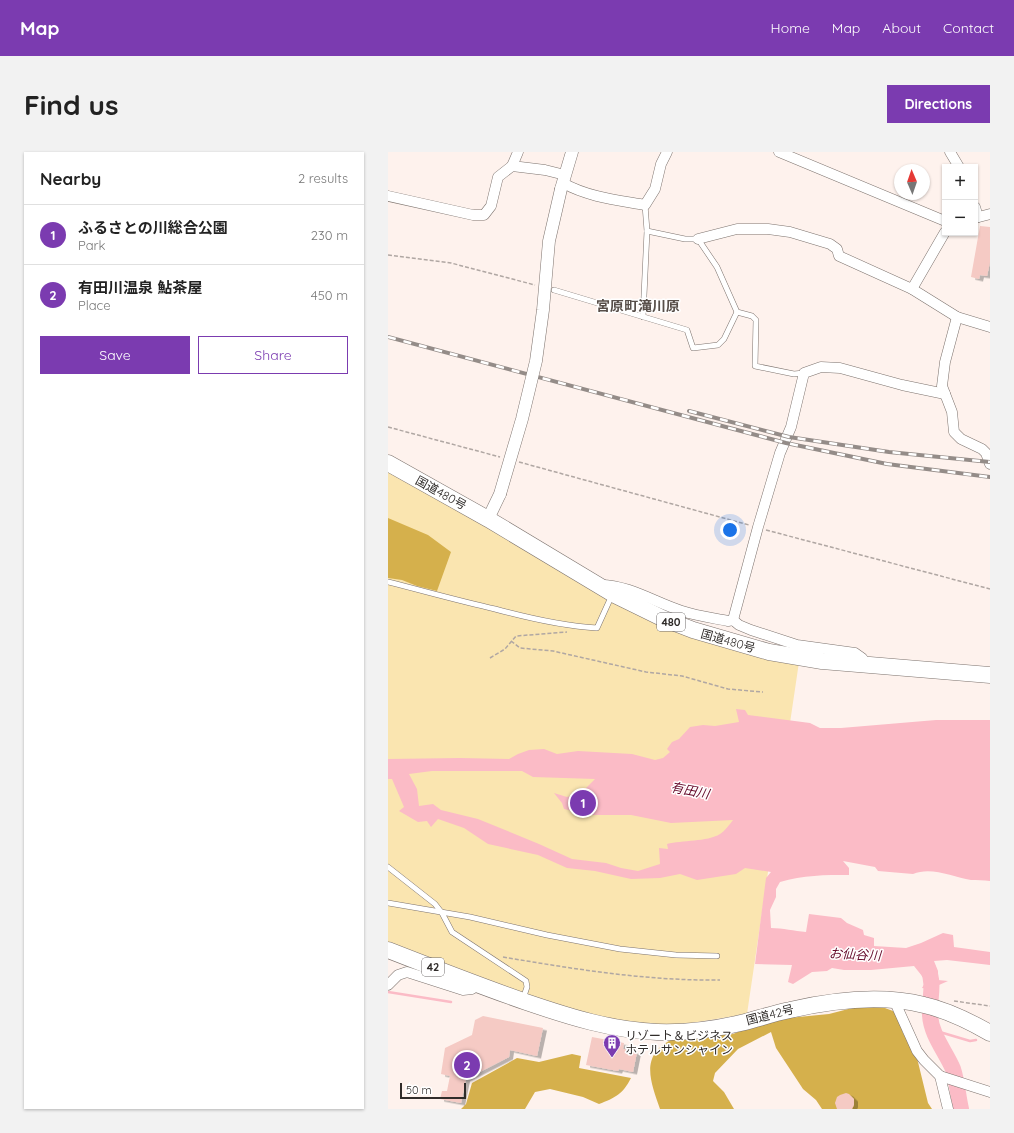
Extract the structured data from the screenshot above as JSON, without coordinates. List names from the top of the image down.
{
  "streets": {
    "highway": [
      "国道480号",
      "480",
      "42",
      "国道42号"
    ]
  },
  "districts": ["宮原町滝川原"],
  "water": ["有田川", "お仙谷川"],
  "places": {
    "building": ["リゾート＆ビジネス ホテルサンシャイン"]
  },
  "scale_bar": "50 m",
  "north": "top",
  "page": {
    "header": "Map",
    "nav": [
      "Home",
      "Map",
      "About",
      "Contact"
    ],
    "buttons": [
      "Directions",
      ["Save", "Share"]
    ],
    "title": "Find us",
    "heading": ["Nearby", "2 results"],
    "map_buttons": ["+", "−"],
    "list": [
      {
        "mark": "1",
        "name": "ふるさとの川総合公園",
        "note": "Park",
        "value": "230 m"
      },
      {
        "mark": "2",
        "name": "有田川温泉 鮎茶屋",
        "note": "Place",
        "value": "450 m"
      }
    ],
    "pins": ["1", "2"],
    "scale": "50 m"
  }
}
